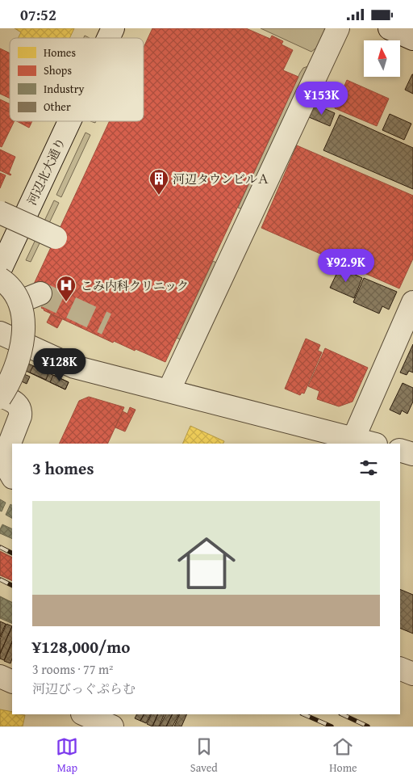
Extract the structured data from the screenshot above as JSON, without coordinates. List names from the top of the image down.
{
  "streets": {
    "street": ["河辺北大通り"]
  },
  "places": {
    "building": ["河辺タウンビルＡ"],
    "hospital": ["こみ内科クリニック"]
  },
  "legend": [
    "Homes",
    "Shops",
    "Industry",
    "Other"
  ],
  "north": "top",
  "page": {
    "status": "07:52",
    "price": ["¥153K", "¥92.9K", "¥128K"],
    "heading": "3 homes",
    "list": [
      {
        "name": "¥128,000/mo",
        "note": "3 rooms · 77 m² · 河辺びっぐぷらむ"
      }
    ],
    "tabs": ["Map", "Saved", "Home"]
  }
}
